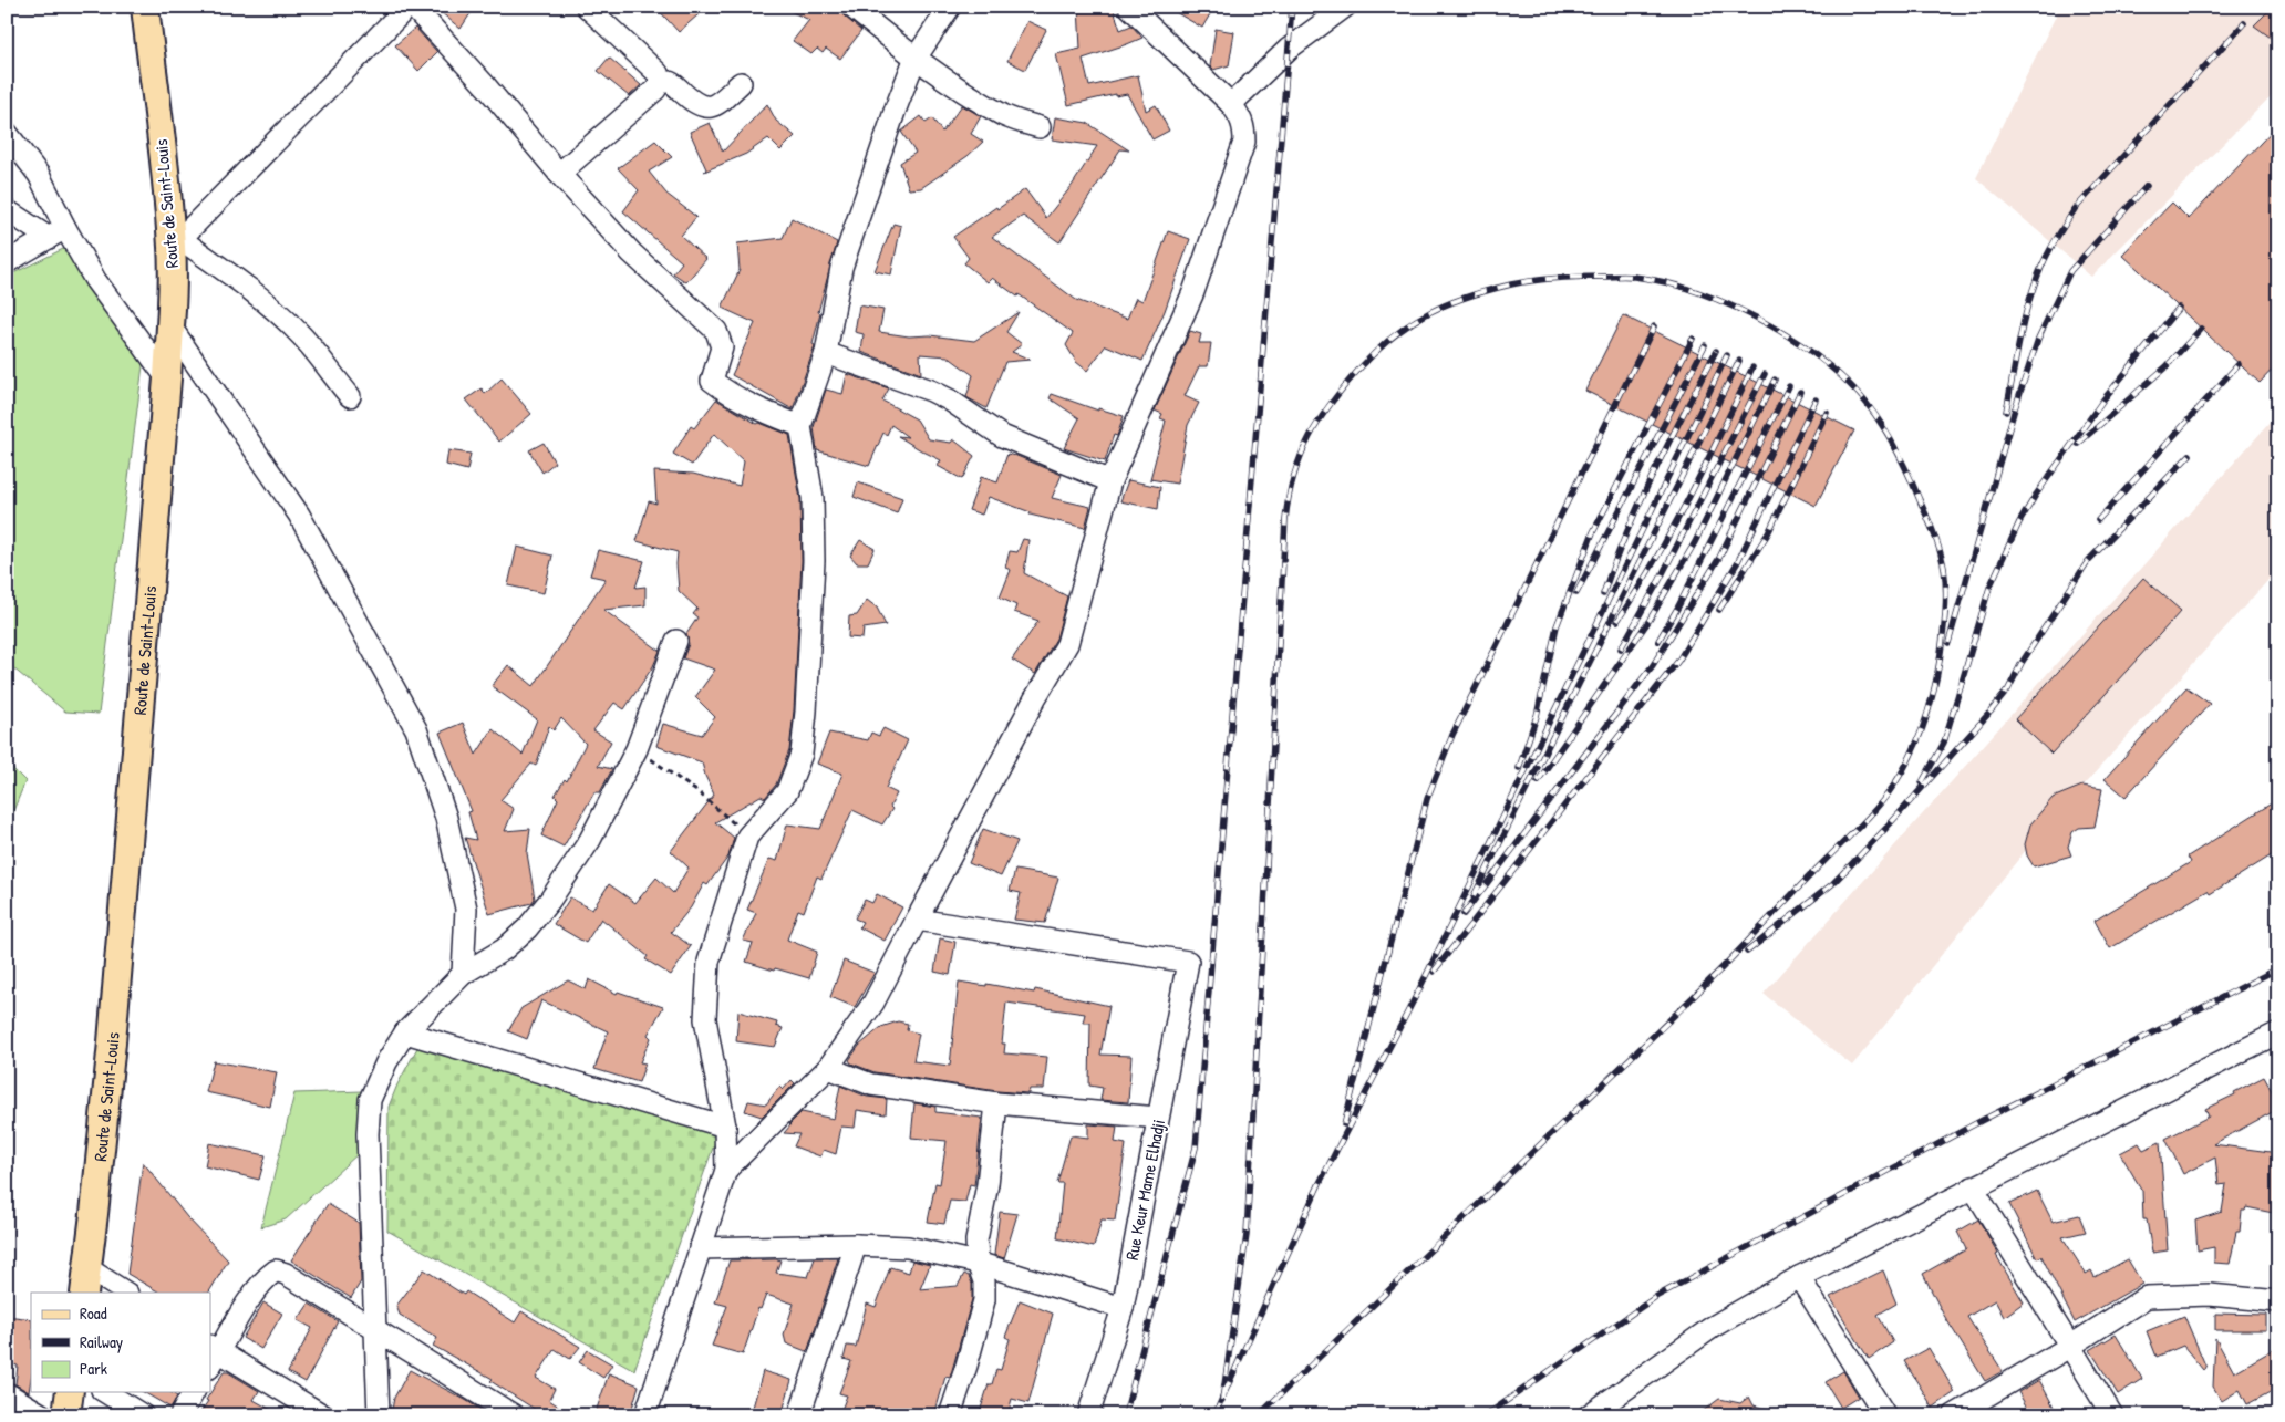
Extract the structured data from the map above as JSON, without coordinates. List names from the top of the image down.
{
  "streets": {
    "main road": ["Route de Saint-Louis"],
    "street": ["Rue Keur Mame Elhadji"]
  },
  "legend": ["Road", "Railway", "Park"]
}
